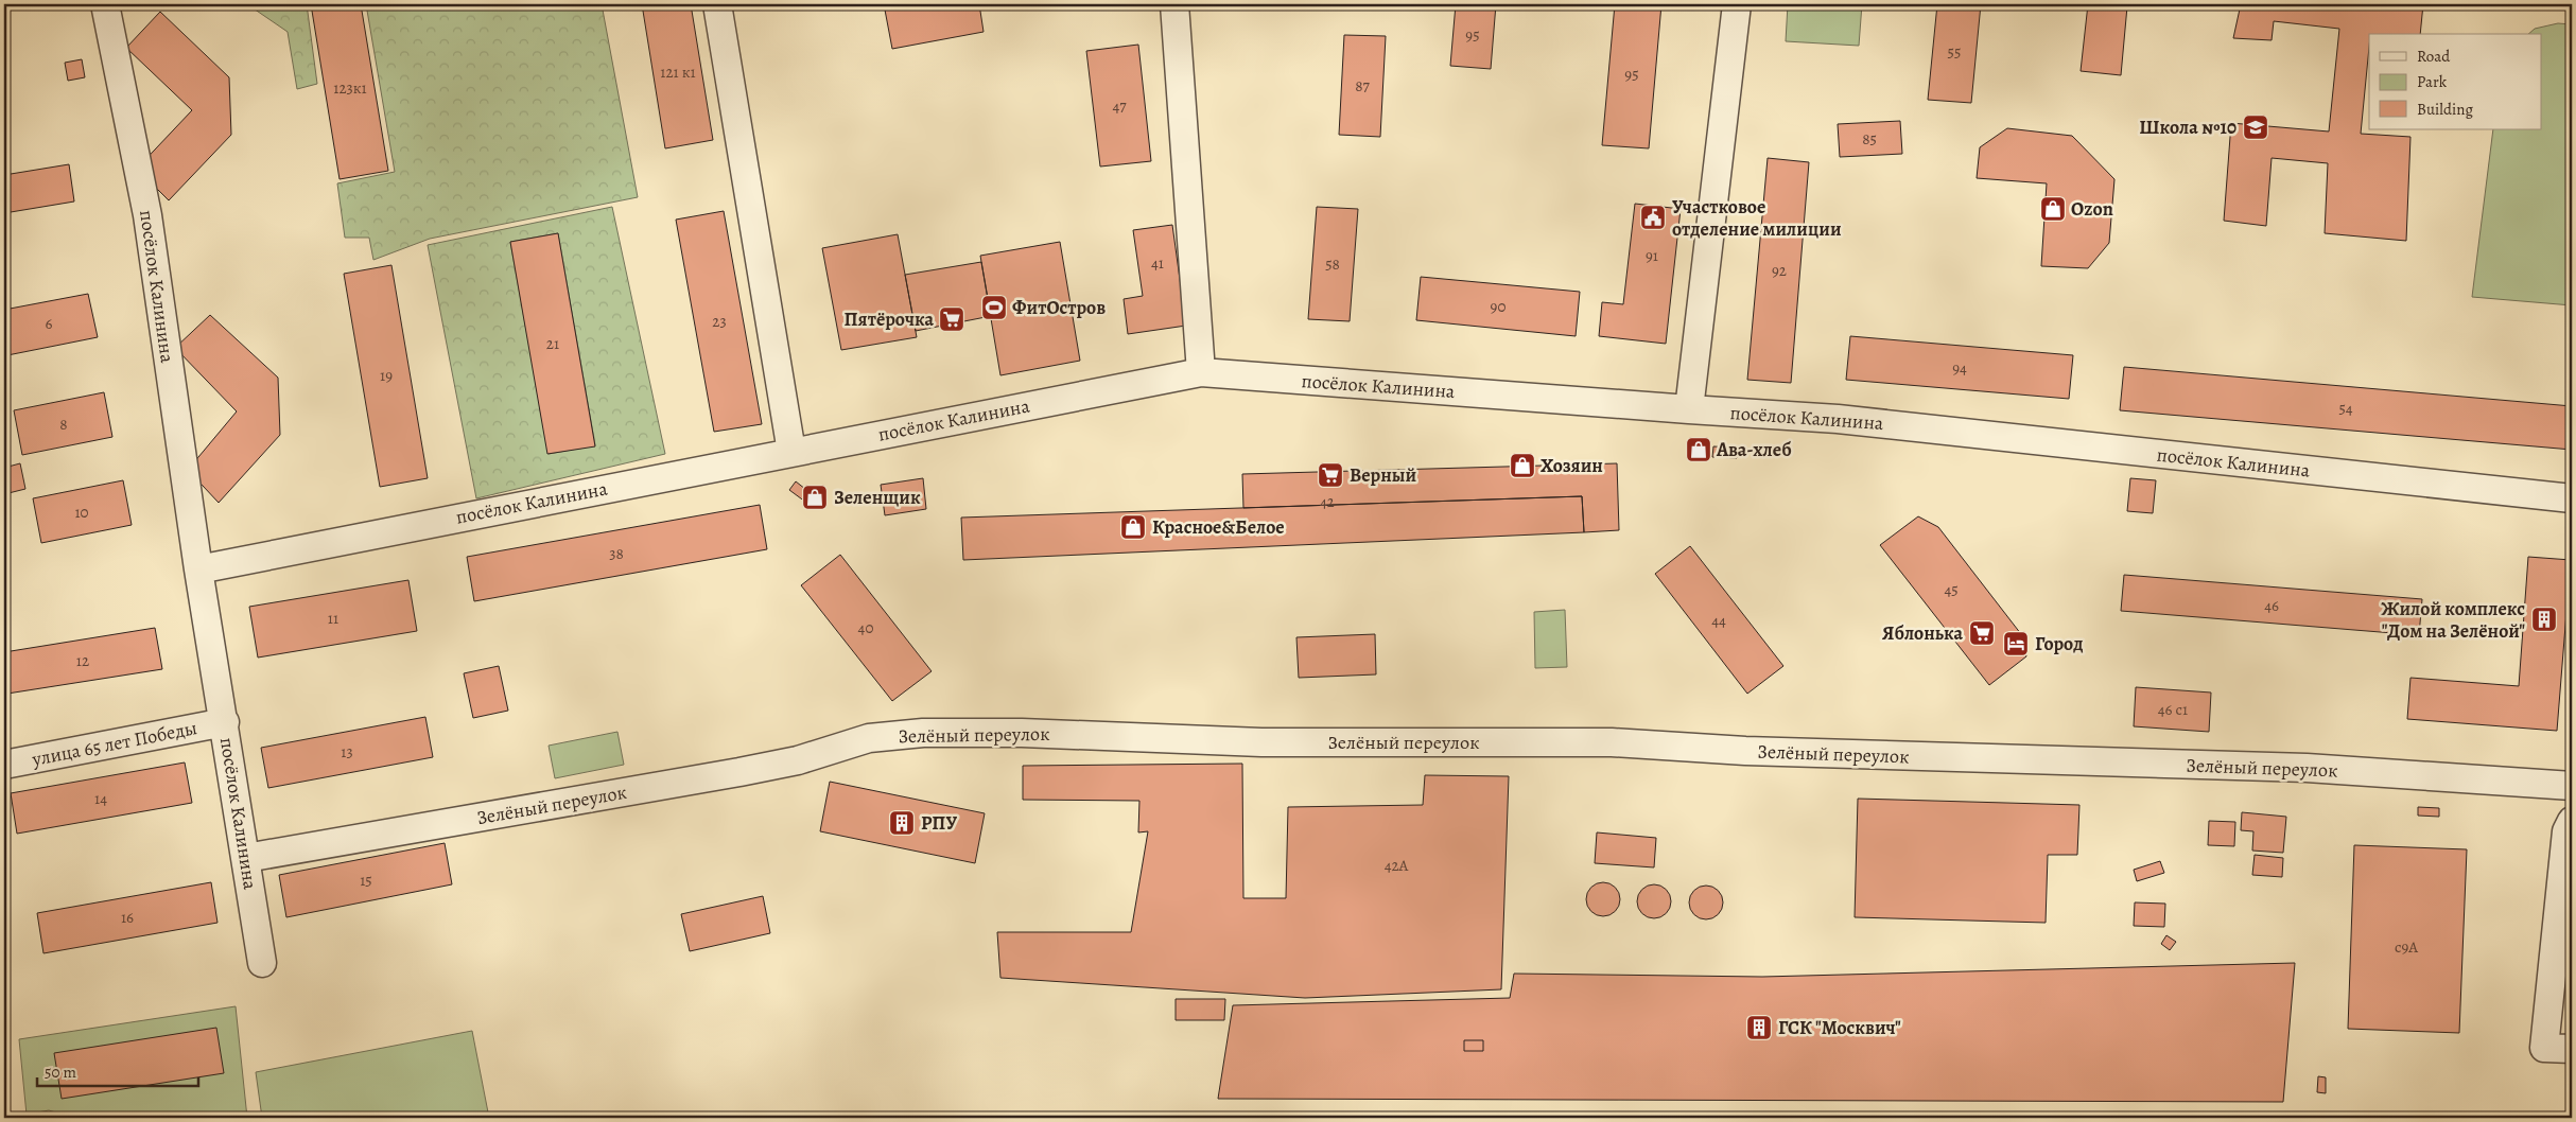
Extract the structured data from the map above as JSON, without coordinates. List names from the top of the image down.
{
  "streets": {
    "street": ["посёлок Калинина", "Зелёный переулок", "улица 65 лет Победы"]
  },
  "crossings": [
    ["посёлок Калинина", "Зелёный переулок"],
    ["посёлок Калинина", "улица 65 лет Победы"]
  ],
  "places": {
    "school or university": ["Школа №10"],
    "shop": [
      "Ozon",
      "Ава-хлеб",
      "Хозяин",
      "Зеленщик",
      "Красное&Белое"
    ],
    "public building": ["Участковое отделение милиции"],
    "sports": ["ФитОстров"],
    "supermarket": ["Пятёрочка", "Верный", "Яблонька"],
    "building": ["Жилой комплекс \"Дом на Зелёной\"", "РПУ", "ГСК \"Москвич\""],
    "hotel": ["Город"]
  },
  "house_numbers": [
    "95",
    "55",
    "121 к1",
    "95",
    "87",
    "123к1",
    "47",
    "85",
    "91",
    "41",
    "58",
    "92",
    "90",
    "23",
    "6",
    "21",
    "94",
    "19",
    "54",
    "8",
    "42",
    "10",
    "38",
    "45",
    "46",
    "11",
    "44",
    "40",
    "12",
    "46 с1",
    "13",
    "14",
    "42А",
    "15",
    "16",
    "с9А"
  ],
  "legend": ["Road", "Park", "Building"],
  "scale_bar": "50 m"
}
